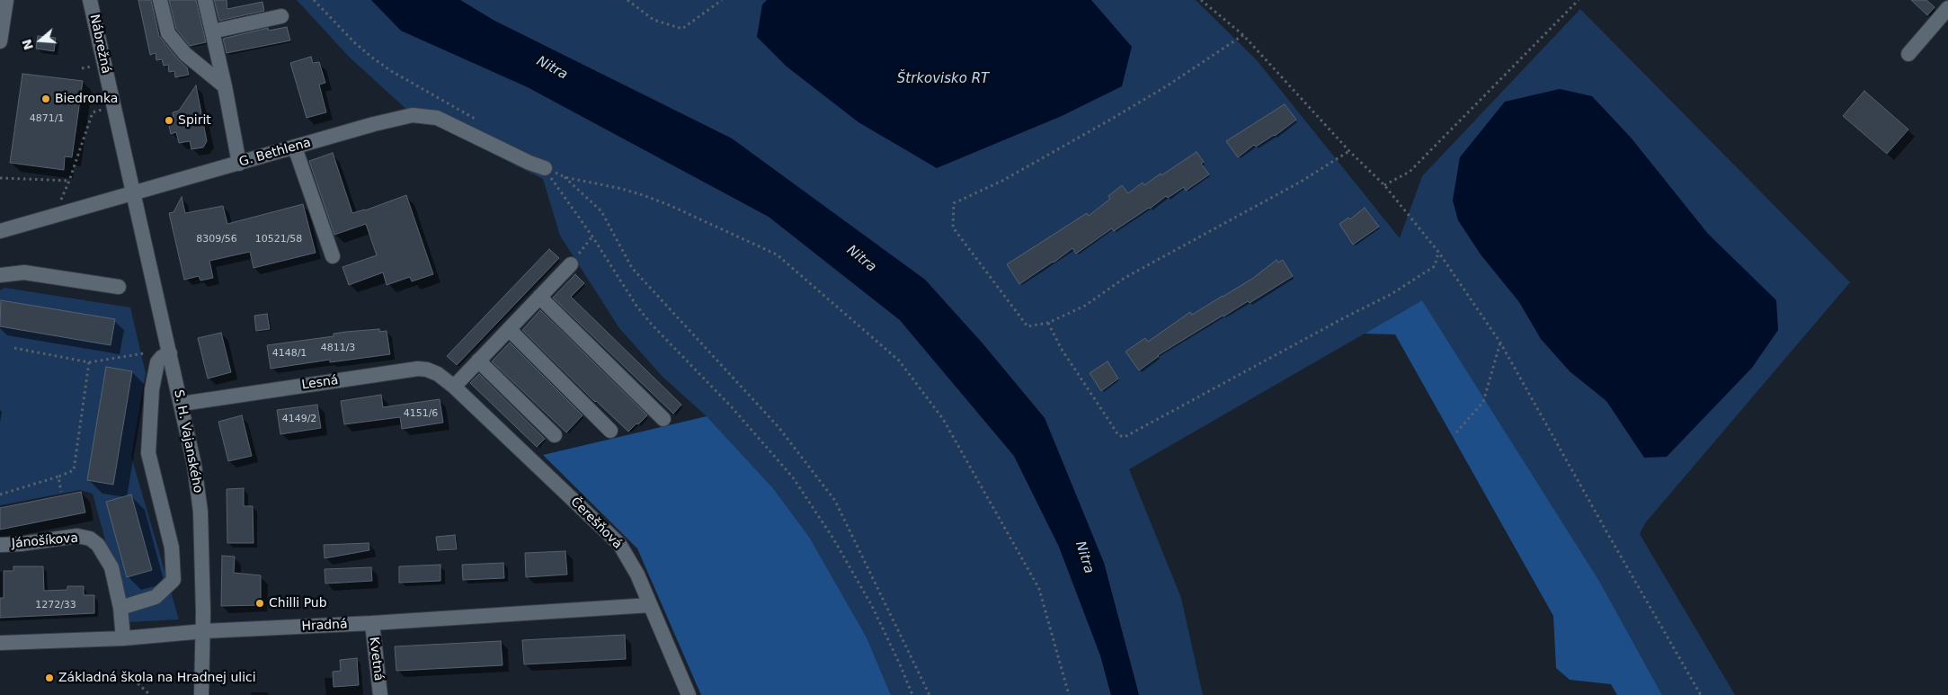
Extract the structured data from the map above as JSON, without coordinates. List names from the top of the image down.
{
  "streets": {
    "street": [
      "Nábrežná",
      "G. Bethlena",
      "Lesná",
      "S. H. Vajanského",
      "Čerešňová",
      "Jánošíkova",
      "Hradná",
      "Kvetná"
    ]
  },
  "crossings": [
    ["Nábrežná", "G. Bethlena"],
    ["Nábrežná", "S. H. Vajanského"],
    ["G. Bethlena", "S. H. Vajanského"],
    ["Lesná", "S. H. Vajanského"],
    ["Lesná", "Čerešňová"],
    ["S. H. Vajanského", "Hradná"],
    ["Čerešňová", "Hradná"],
    ["Jánošíkova", "Hradná"],
    ["Hradná", "Kvetná"]
  ],
  "water": ["Nitra", "Štrkovisko RT"],
  "places": [
    "Biedronka",
    "Spirit",
    "Chilli Pub",
    "Základná škola na Hradnej ulici"
  ],
  "house_numbers": [
    "4871/1",
    "8309/56",
    "10521/58",
    "4811/3",
    "4148/1",
    "4151/6",
    "4149/2",
    "1272/33"
  ],
  "north": "left"
}
